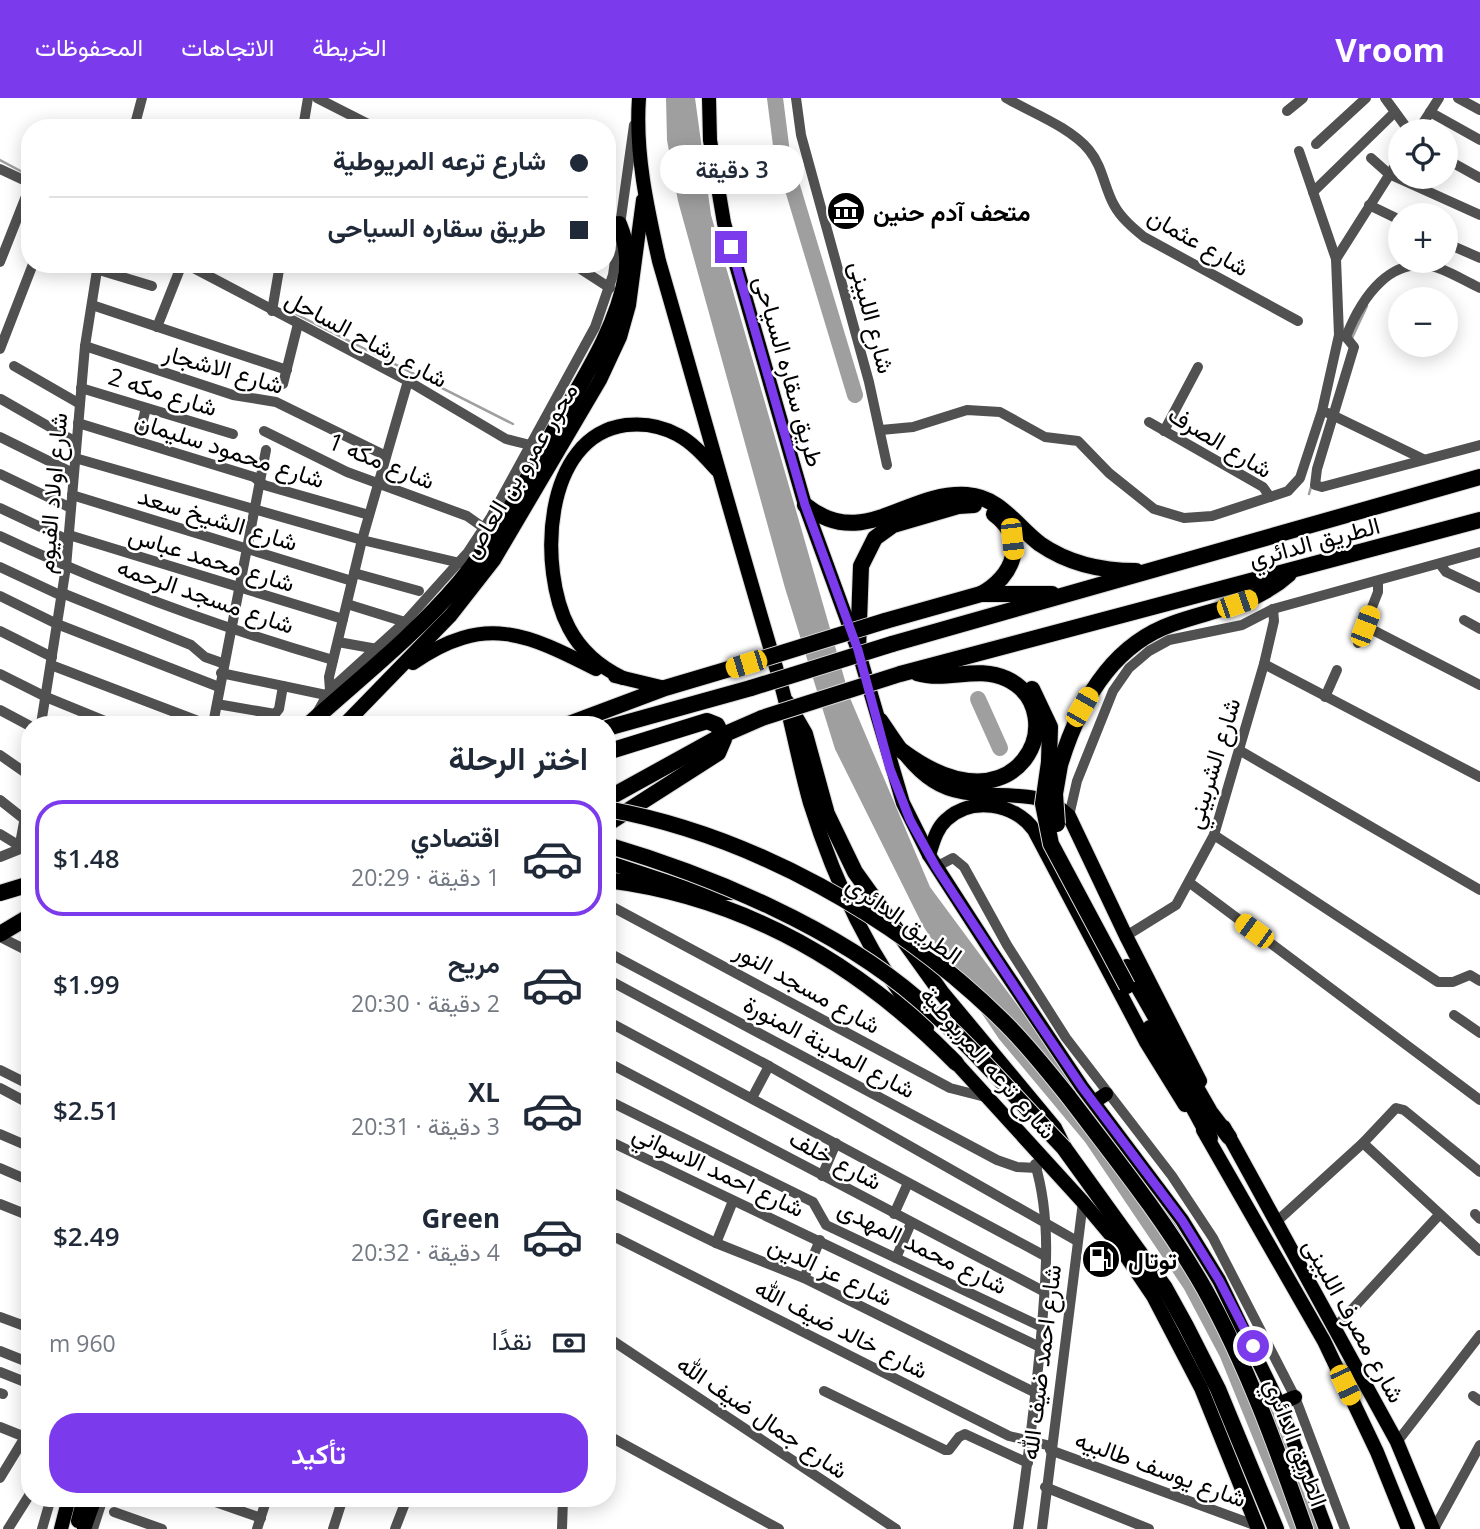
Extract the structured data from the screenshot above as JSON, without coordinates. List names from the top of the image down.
{
  "streets": {
    "highway": ["الطريق الدائري"],
    "main road": [
      "طريق سقاره السياحى",
      "محور عمرو بن العاص",
      "شارع ترعه المريوطية",
      "شارع مصرف اللبينى"
    ],
    "street": [
      "شارع عثمان",
      "شارع اللبينى",
      "شارع رشاح الساحل",
      "شارع الاشجار",
      "شارع مكه 2",
      "شارع الصرف",
      "شارع محمود سليمان",
      "شارع مكه 1",
      "شارع اولاد الفيوم",
      "شارع الشيخ سعد",
      "شارع محمد عباس",
      "شارع مسجد الرحمه",
      "شارع الشربيني",
      "شارع مسجد النور",
      "شارع المدينة المنورة",
      "شارع خلف",
      "شارع احمد الاسواني",
      "شارع محمد المهدى",
      "شارع عز الدين",
      "شارع خالد ضيف الله",
      "شارع احمد ضيف الله",
      "شارع جمال ضيف الله",
      "شارع يوسف طالبيه"
    ]
  },
  "crossings": [
    ["شارع الاشجار", "شارع اولاد الفيوم"],
    ["شارع مكه 2", "شارع اولاد الفيوم"],
    ["شارع محمود سليمان", "شارع اولاد الفيوم"],
    ["شارع اولاد الفيوم", "شارع الشيخ سعد"],
    ["شارع اولاد الفيوم", "شارع محمد عباس"],
    ["شارع اولاد الفيوم", "شارع مسجد الرحمه"],
    ["شارع الشربيني", "شارع مصرف اللبينى"],
    ["شارع مسجد النور", "شارع ترعه المريوطية"],
    ["شارع المدينة المنورة", "شارع احمد ضيف الله"],
    ["شارع ترعه المريوطية", "شارع احمد ضيف الله"],
    ["شارع ترعه المريوطية", "شارع يوسف طالبيه"],
    ["شارع خلف", "شارع احمد ضيف الله"],
    ["شارع احمد الاسواني", "شارع احمد ضيف الله"],
    ["شارع محمد المهدى", "شارع احمد ضيف الله"],
    ["شارع عز الدين", "شارع احمد ضيف الله"],
    ["شارع خالد ضيف الله", "شارع احمد ضيف الله"],
    ["شارع خالد ضيف الله", "شارع يوسف طالبيه"],
    ["شارع احمد ضيف الله", "شارع يوسف طالبيه"]
  ],
  "places": {
    "museum": ["متحف آدم حنين"],
    "fuel station": ["توتال"]
  },
  "page": {
    "header": "Vroom",
    "nav": ["الخريطة", "الاتجاهات", "المحفوظات"],
    "map_buttons": ["+", "−"],
    "banner": ["شارع ترعه المريوطية", "طريق سقاره السياحى"],
    "bubble": "3 دقيقة",
    "heading": "اختر الرحلة",
    "list": [
      {
        "name": "اقتصادي",
        "note": "1 دقيقة · 20:29",
        "value": "$1.48"
      },
      {
        "name": "مريح",
        "note": "2 دقيقة · 20:30",
        "value": "$1.99"
      },
      {
        "name": "XL",
        "note": "3 دقيقة · 20:31",
        "value": "$2.51"
      },
      {
        "name": "Green",
        "note": "4 دقيقة · 20:32",
        "value": "$2.49"
      }
    ],
    "pay": ["نقدًا", "960 m"],
    "buttons": "تأكيد"
  }
}
